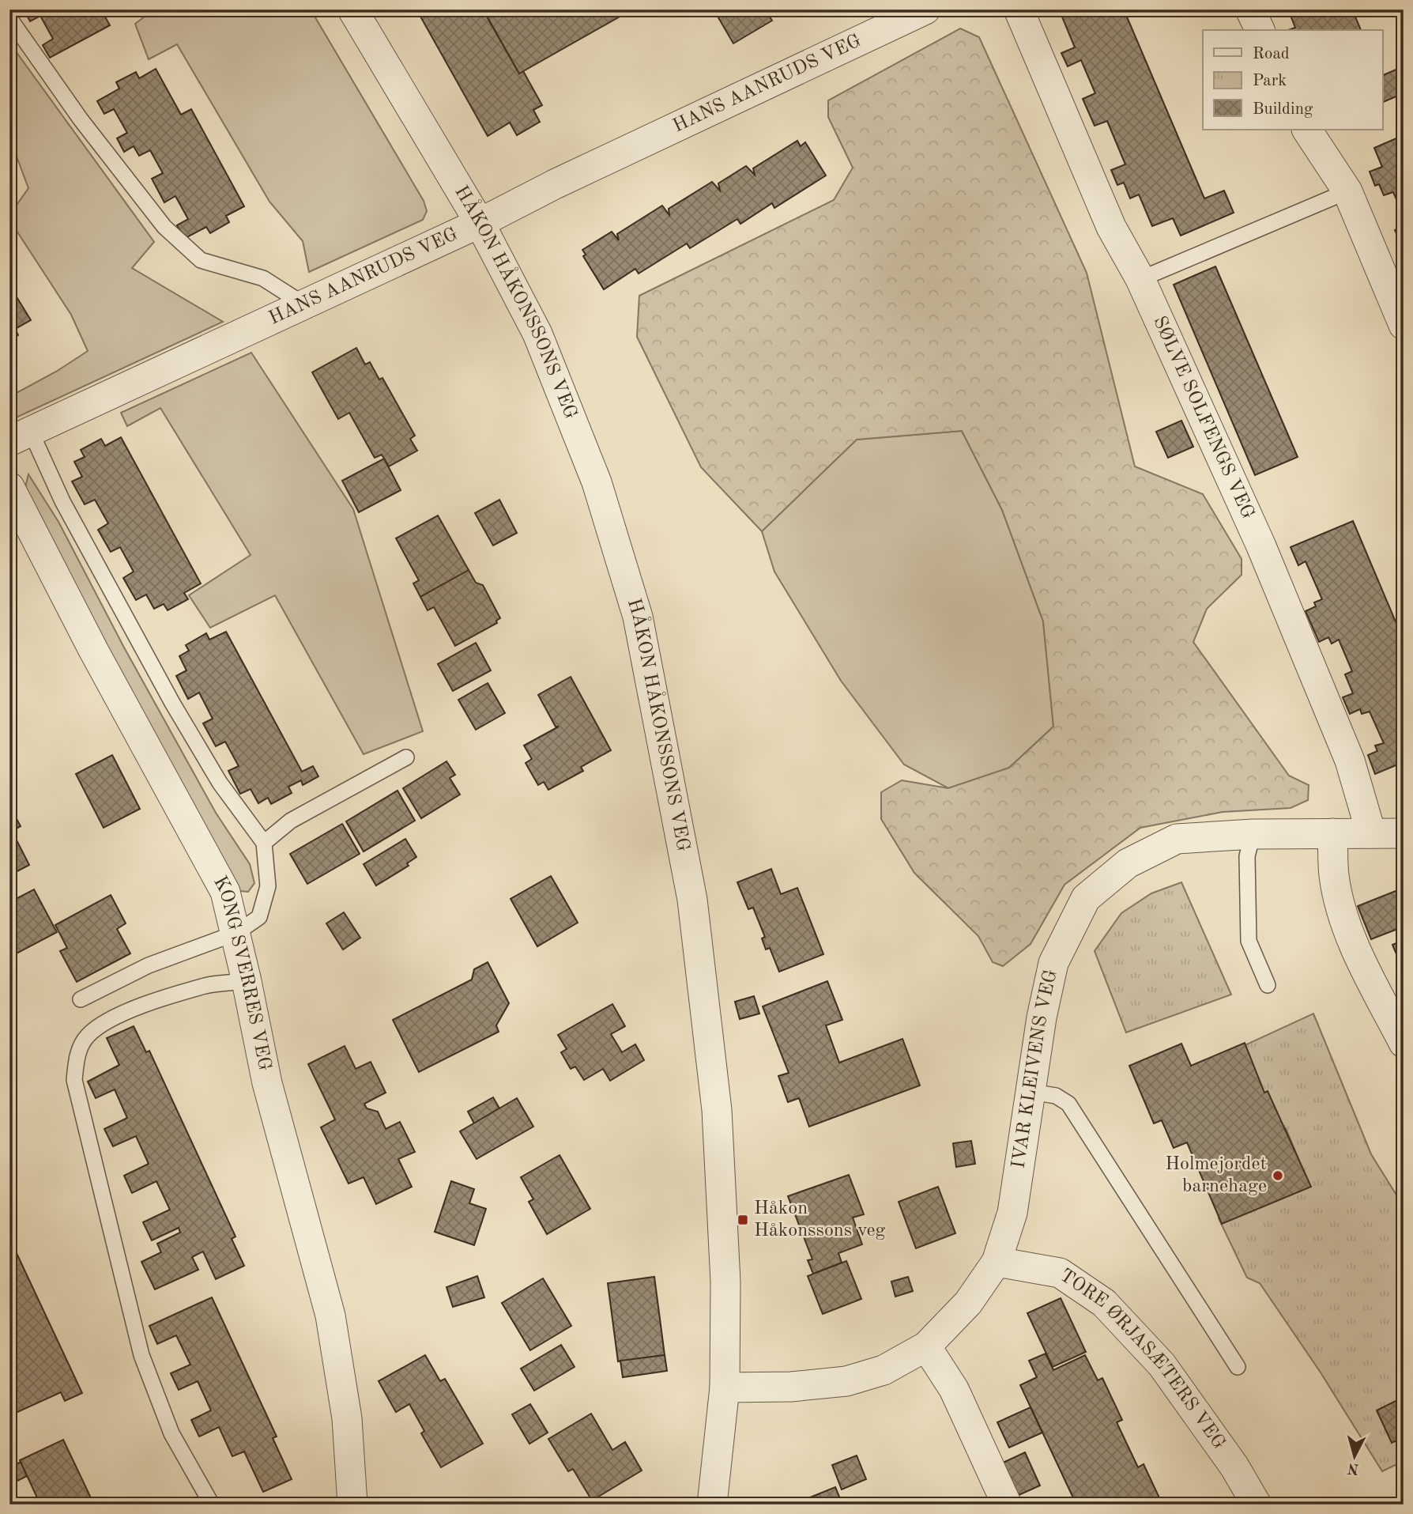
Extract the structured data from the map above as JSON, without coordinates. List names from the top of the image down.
{
  "streets": {
    "street": [
      "HANS AANRUDS VEG",
      "HÅKON HÅKONSSONS VEG",
      "SØLVE SOLFENGS VEG",
      "KONG SVERRES VEG",
      "IVAR KLEIVENS VEG",
      "TORE ØRJASÆTERS VEG"
    ]
  },
  "crossings": [
    ["HANS AANRUDS VEG", "HÅKON HÅKONSSONS VEG"],
    ["HÅKON HÅKONSSONS VEG", "IVAR KLEIVENS VEG"],
    ["SØLVE SOLFENGS VEG", "IVAR KLEIVENS VEG"],
    ["IVAR KLEIVENS VEG", "TORE ØRJASÆTERS VEG"]
  ],
  "places": {
    "other": ["Holmejordet barnehage"],
    "transit": ["Håkon Håkonssons veg"]
  },
  "legend": ["Road", "Park", "Building"],
  "north": "bottom"
}
